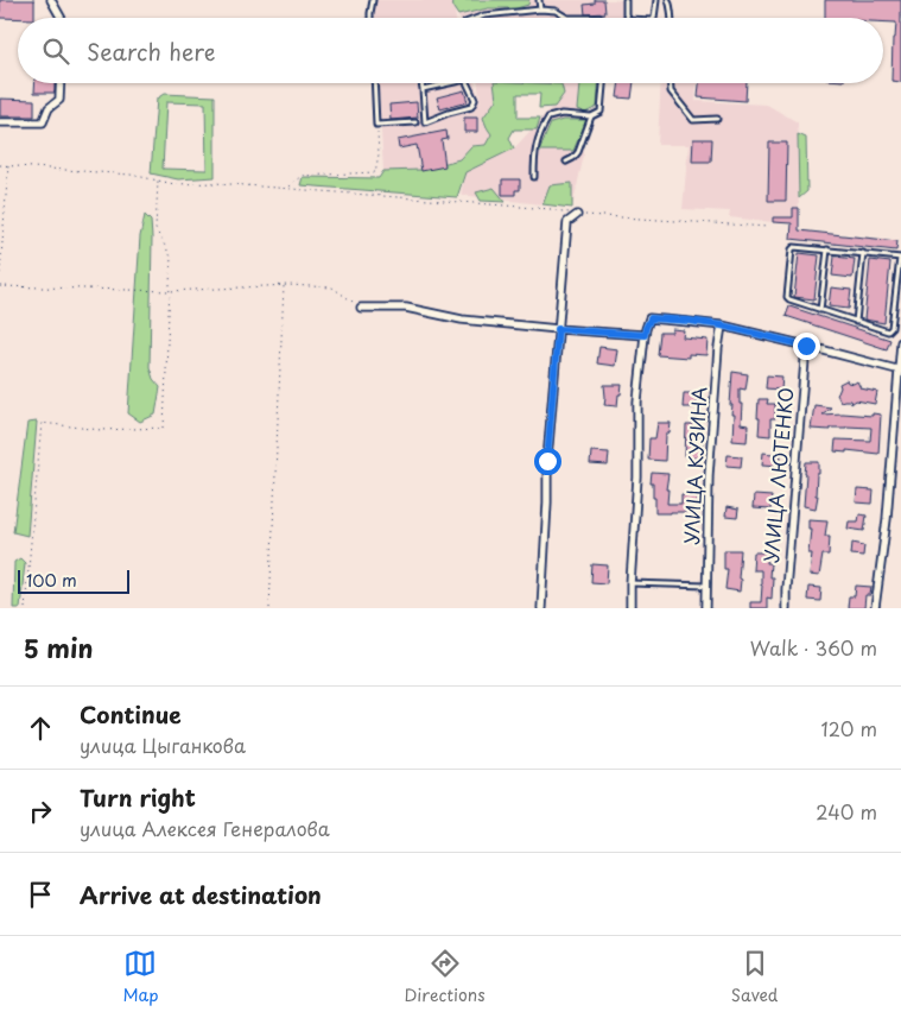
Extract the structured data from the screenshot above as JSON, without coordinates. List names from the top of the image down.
{
  "streets": {
    "street": ["УЛИЦА КУЗИНА", "УЛИЦА ЛЮТЕНКО"]
  },
  "scale_bar": "100 m",
  "page": {
    "search": "Search here",
    "scale": "100 m",
    "heading": ["5 min", "Walk · 360 m"],
    "list": [
      ["Continue", "улица Цыганкова", "120 m"],
      ["Turn right", "улица Алексея Генералова", "240 m"],
      "Arrive at destination"
    ],
    "nav": ["Map", "Directions", "Saved"]
  }
}
